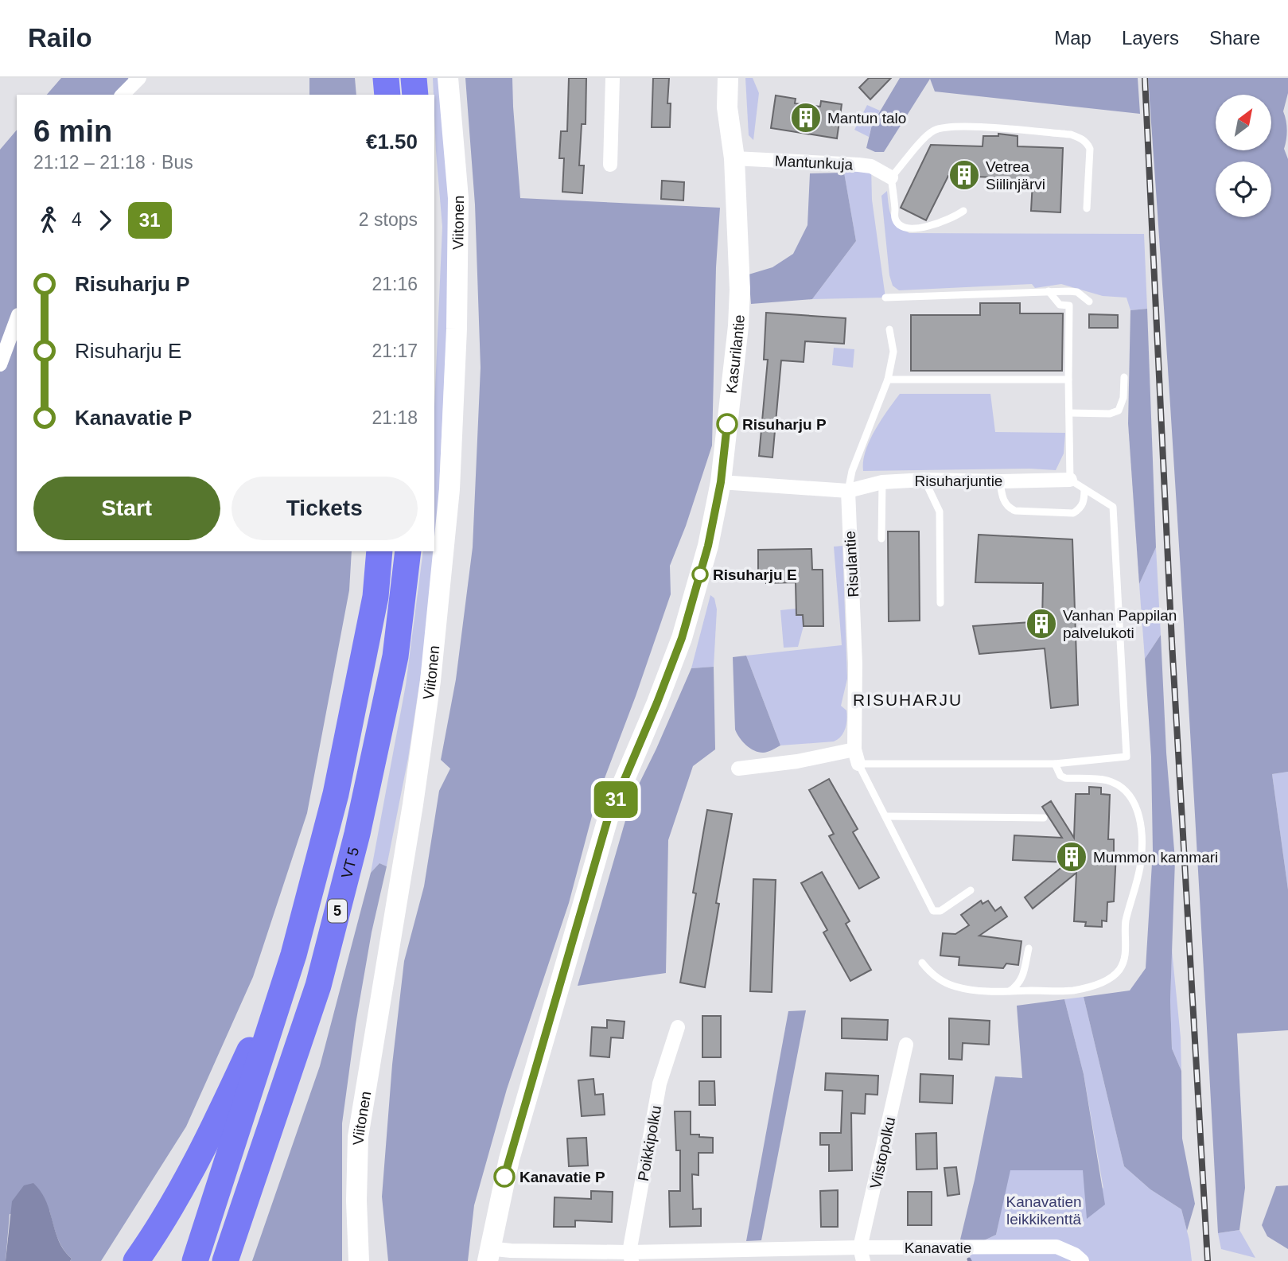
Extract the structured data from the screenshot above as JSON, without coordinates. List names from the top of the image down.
{
  "streets": {
    "highway": ["VT 5", "5"],
    "street": [
      "Mantunkuja",
      "Viitonen",
      "Kasurilantie",
      "Risuharjuntie",
      "Risulantie",
      "Poikkipolku",
      "Viistopolku",
      "Kanavatie"
    ]
  },
  "crossings": [
    ["Mantunkuja", "Kasurilantie"],
    ["Kasurilantie", "Kanavatie"],
    ["Risuharjuntie", "Risulantie"],
    ["Poikkipolku", "Kanavatie"],
    ["Viistopolku", "Kanavatie"]
  ],
  "districts": ["RISUHARJU"],
  "parks": ["Kanavatien leikkikenttä"],
  "places": {
    "building": [
      "Mantun talo",
      "Vetrea Siilinjärvi",
      "Vanhan Pappilan palvelukoti",
      "Mummon kammari"
    ],
    "other": ["Risuharju P", "Risuharju E", "Kanavatie P"]
  },
  "lines": ["bus line 31"],
  "north": "top right",
  "page": {
    "header": "Railo",
    "nav": ["Map", "Layers", "Share"],
    "on_map": "31",
    "heading": ["6 min", "21:12 – 21:18 · Bus", "€1.50"],
    "legs": ["4", "31", "2 stops"],
    "list": [
      {
        "name": "Risuharju P",
        "value": "21:16"
      },
      {
        "name": "Risuharju E",
        "value": "21:17"
      },
      {
        "name": "Kanavatie P",
        "value": "21:18"
      }
    ],
    "buttons": ["Start", "Tickets"]
  }
}
